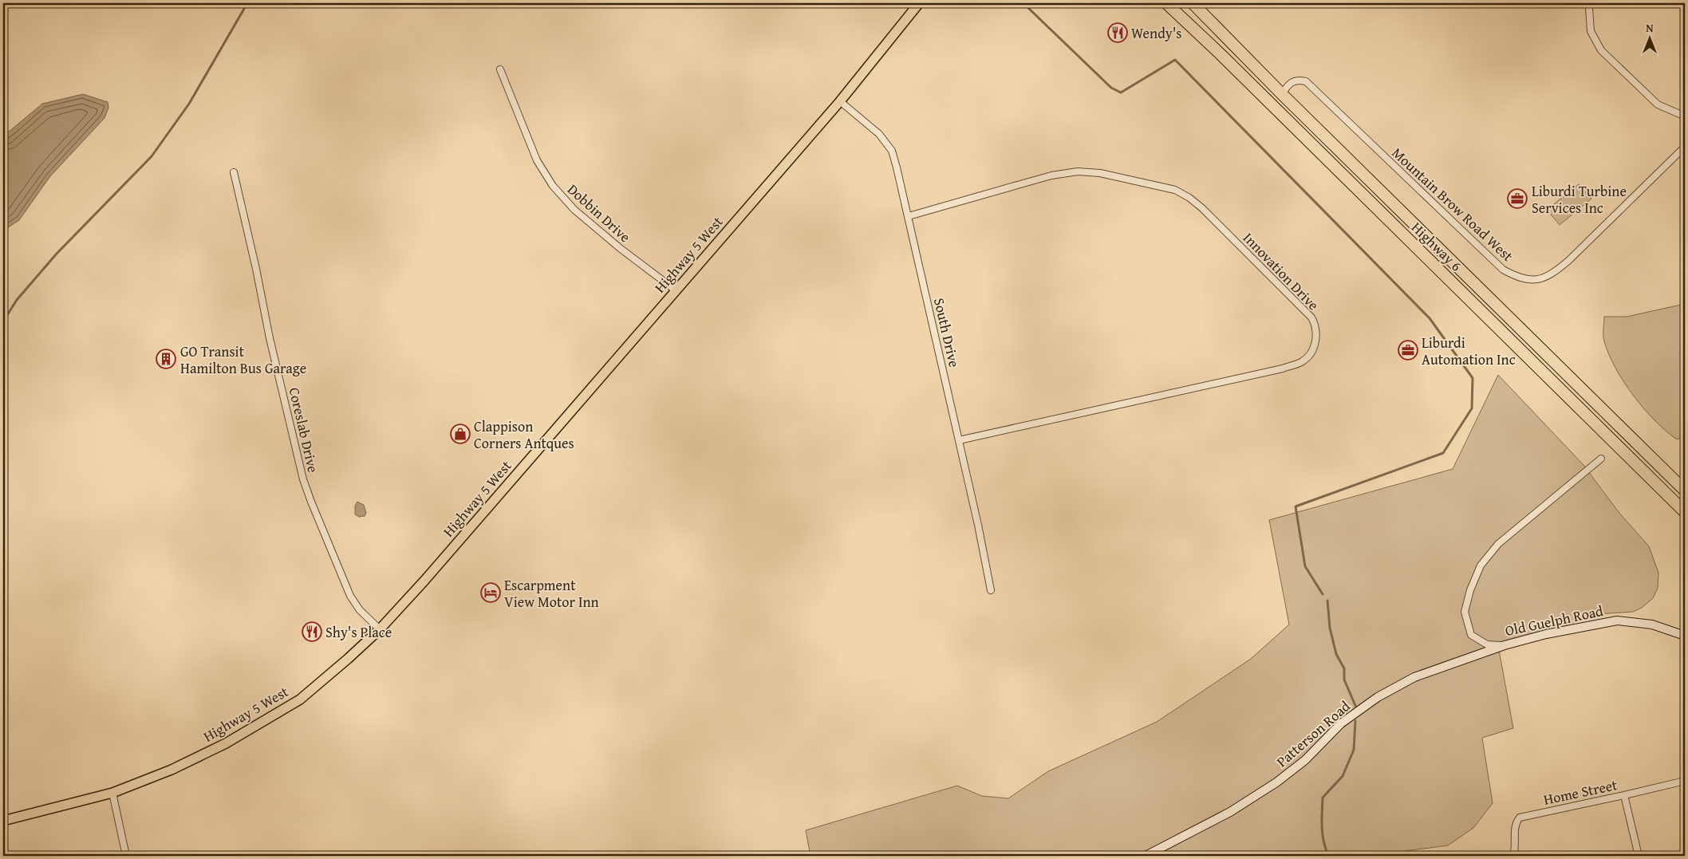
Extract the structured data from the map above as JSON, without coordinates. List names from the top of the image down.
{
  "streets": {
    "highway": ["Highway 6"],
    "main road": ["Highway 5 West"],
    "street": [
      "Mountain Brow Road West",
      "Dobbin Drive",
      "Innovation Drive",
      "South Drive",
      "Coreslab Drive",
      "Old Guelph Road",
      "Patterson Road",
      "Home Street"
    ]
  },
  "crossings": [
    ["Mountain Brow Road West", "Highway 6"],
    ["Dobbin Drive", "Highway 5 West"],
    ["Highway 5 West", "South Drive"],
    ["Highway 5 West", "Coreslab Drive"],
    ["Innovation Drive", "South Drive"],
    ["Old Guelph Road", "Patterson Road"]
  ],
  "places": {
    "restaurant": ["Wendy's", "Shy's Place"],
    "office": ["Liburdi Turbine Services Inc", "Liburdi Automation Inc"],
    "building": ["GO Transit Hamilton Bus Garage"],
    "shop": ["Clappison Corners Antques"],
    "hotel": ["Escarpment View Motor Inn"]
  },
  "north": "top"
}
